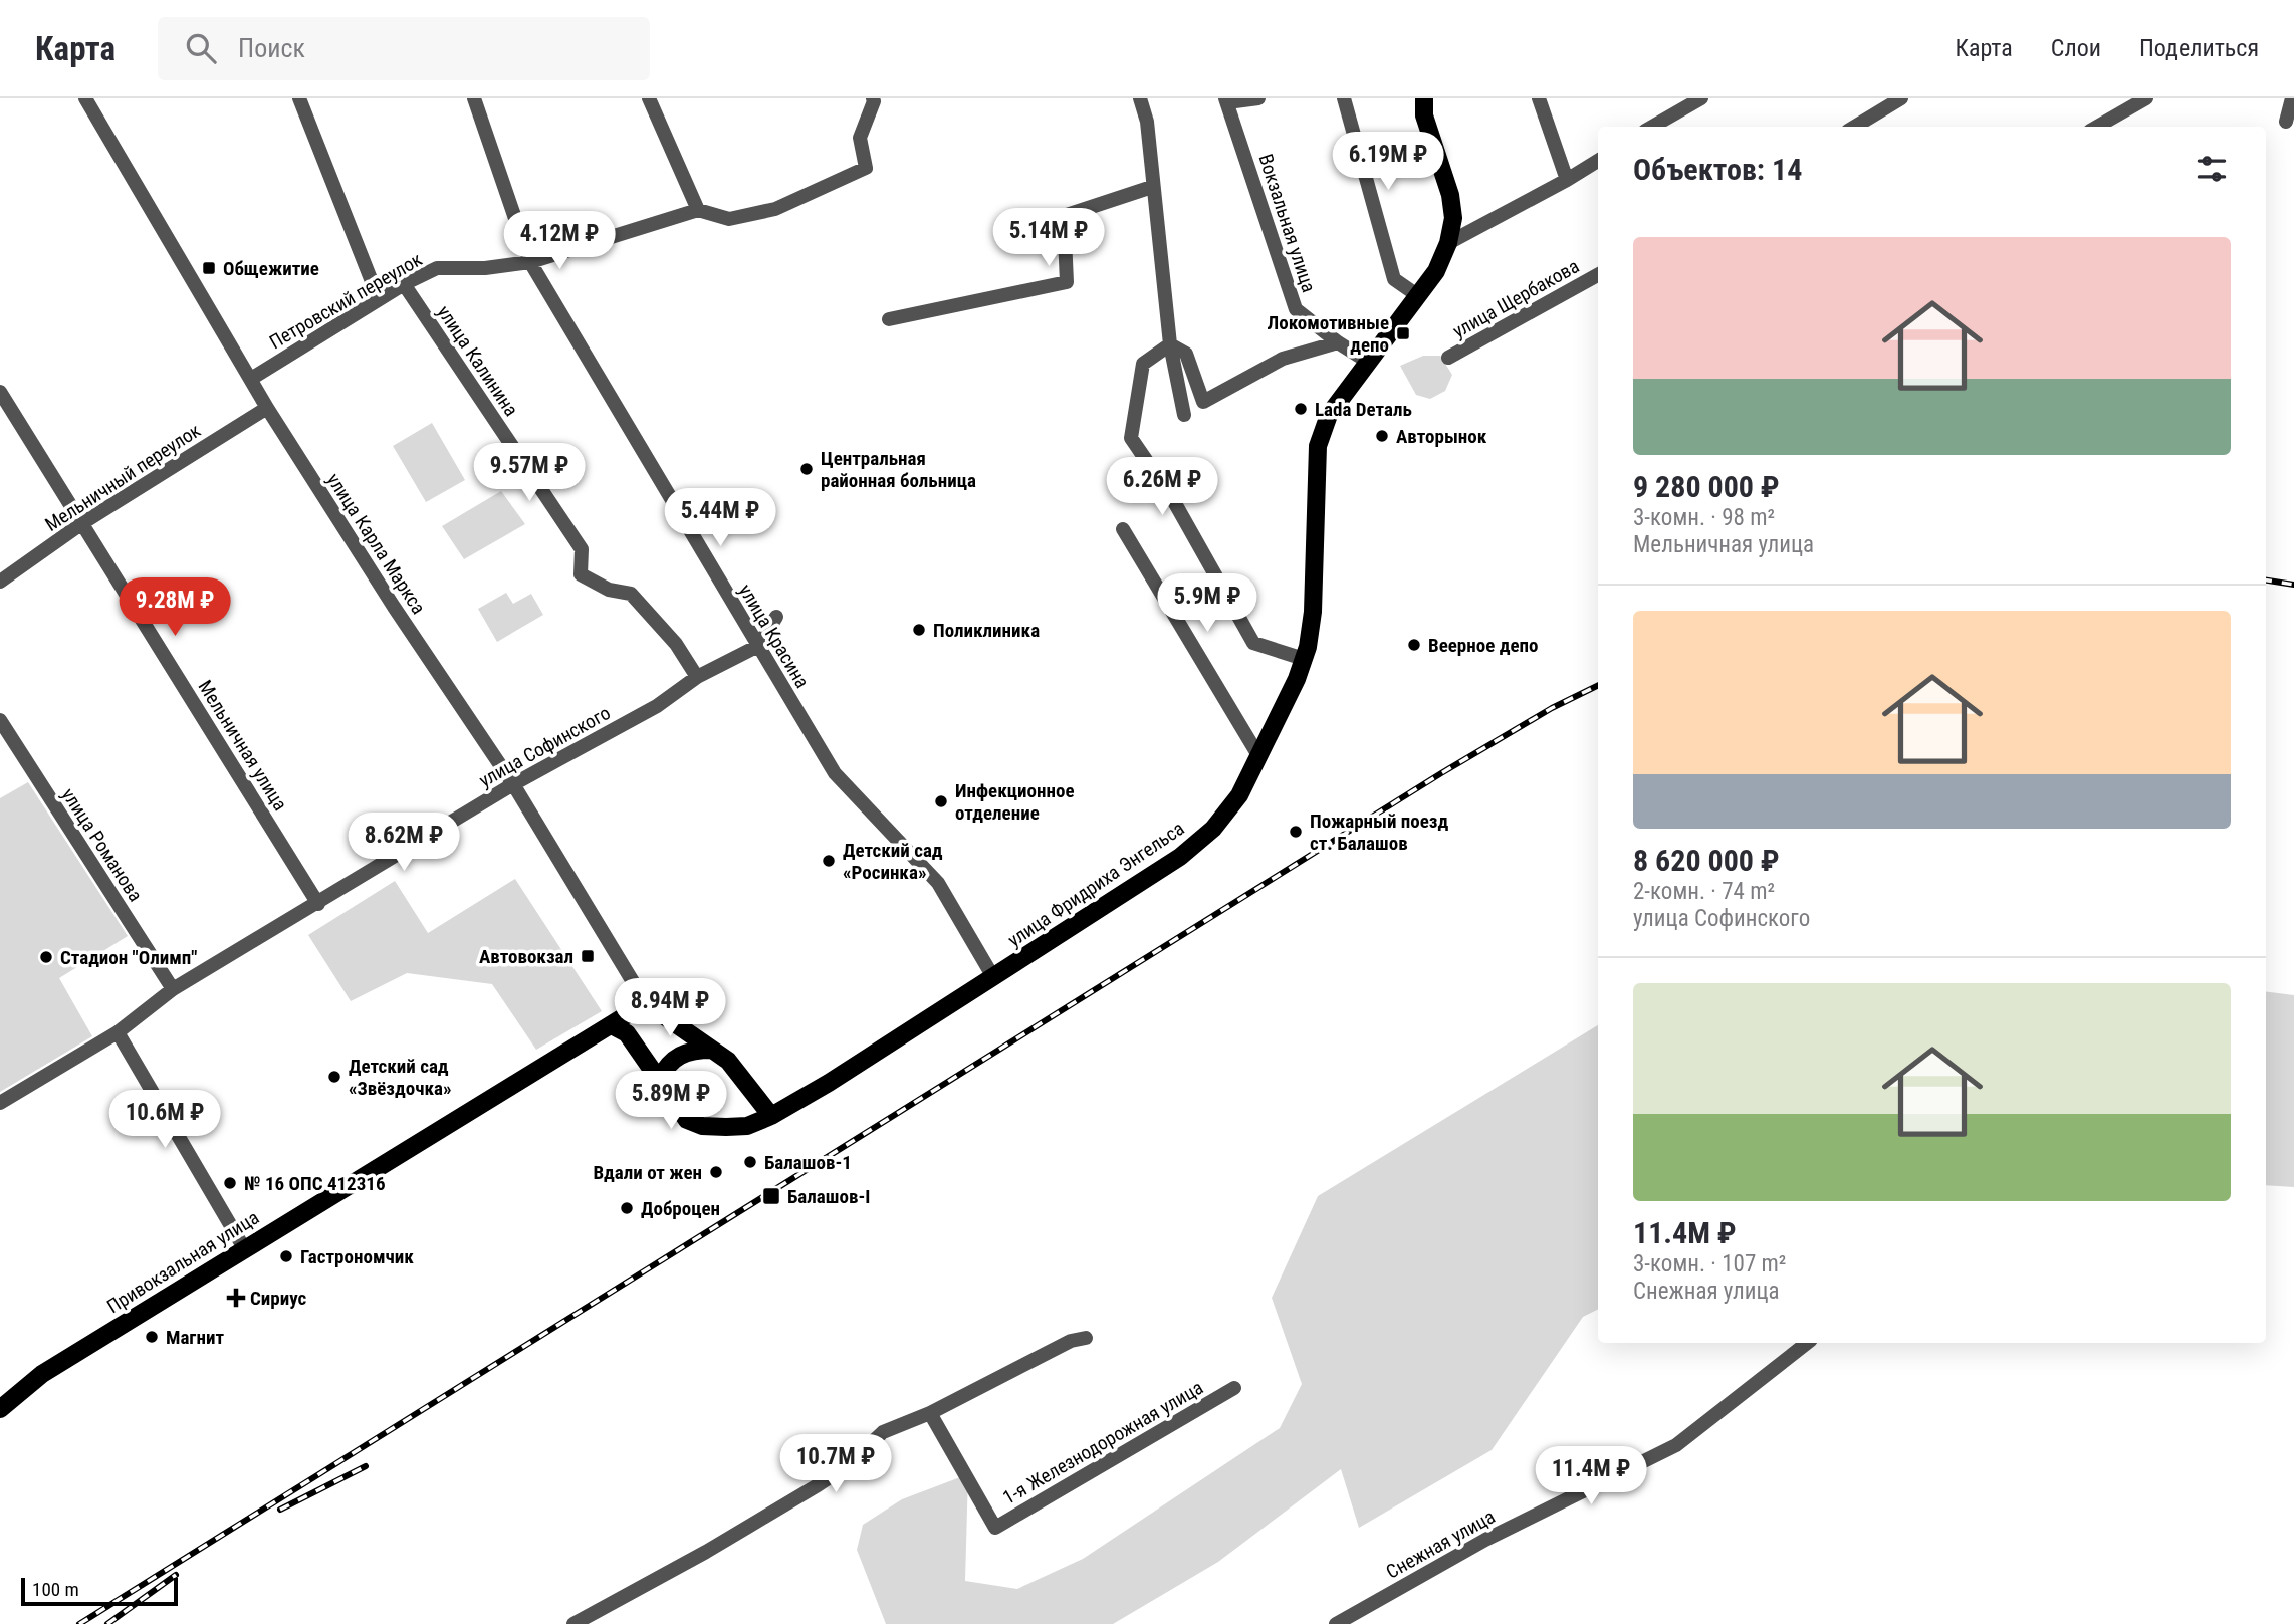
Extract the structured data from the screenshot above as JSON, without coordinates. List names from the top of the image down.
{
  "streets": {
    "main road": ["улица Фридриха Энгельса", "Привокзальная улица"],
    "street": [
      "Вокзальная улица",
      "улица Щербакова",
      "Петровский переулок",
      "улица Калинина",
      "Мельничный переулок",
      "улица Карла Маркса",
      "улица Красина",
      "Мельничная улица",
      "улица Софинского",
      "улица Романова",
      "1-я Железнодорожная улица",
      "Снежная улица"
    ]
  },
  "crossings": [
    ["Вокзальная улица", "улица Фридриха Энгельса"],
    ["Петровский переулок", "улица Калинина"],
    ["Петровский переулок", "улица Карла Маркса"],
    ["Петровский переулок", "улица Красина"],
    ["улица Калинина", "улица Софинского"],
    ["Мельничный переулок", "улица Карла Маркса"],
    ["Мельничный переулок", "Мельничная улица"],
    ["улица Карла Маркса", "улица Софинского"],
    ["улица Карла Маркса", "Привокзальная улица"],
    ["улица Красина", "улица Софинского"],
    ["улица Красина", "улица Фридриха Энгельса"],
    ["Мельничная улица", "улица Софинского"],
    ["улица Софинского", "улица Романова"],
    ["улица Фридриха Энгельса", "Привокзальная улица"]
  ],
  "places": {
    "transit": [
      "Общежитие",
      "Локомотивные депо",
      "Автовокзал",
      "Балашов-I"
    ],
    "other": [
      "Lada Dеталь",
      "Авторынок",
      "Центральная районная больница",
      "Поликлиника",
      "Веерное депо",
      "Инфекционное отделение",
      "Пожарный поезд ст. Балашов",
      "Детский сад «Росинка»",
      "Стадион \"Олимп\"",
      "Детский сад «Звёздочка»",
      "Балашов-1",
      "Вдали от жен",
      "№ 16 ОПС 412316",
      "Доброцен",
      "Гастрономчик",
      "Магнит"
    ],
    "health": ["Сириус"]
  },
  "scale_bar": "100 m",
  "page": {
    "header": "Карта",
    "search": "Поиск",
    "nav": ["Карта", "Слои", "Поделиться"],
    "heading": "Объектов: 14",
    "price": [
      "6.19M ₽",
      "5.14M ₽",
      "4.12M ₽",
      "9.57M ₽",
      "6.26M ₽",
      "5.44M ₽",
      "5.9M ₽",
      "9.28M ₽",
      "8.62M ₽",
      "8.94M ₽",
      "5.89M ₽",
      "10.6M ₽",
      "10.7M ₽",
      "11.4M ₽"
    ],
    "list": [
      {
        "name": "9 280 000 ₽",
        "note": "3-комн. · 98 m² · Мельничная улица"
      },
      {
        "name": "8 620 000 ₽",
        "note": "2-комн. · 74 m² · улица Софинского"
      },
      {
        "name": "11.4M ₽",
        "note": "3-комн. · 107 m² · Снежная улица"
      }
    ],
    "scale": "100 m"
  }
}
